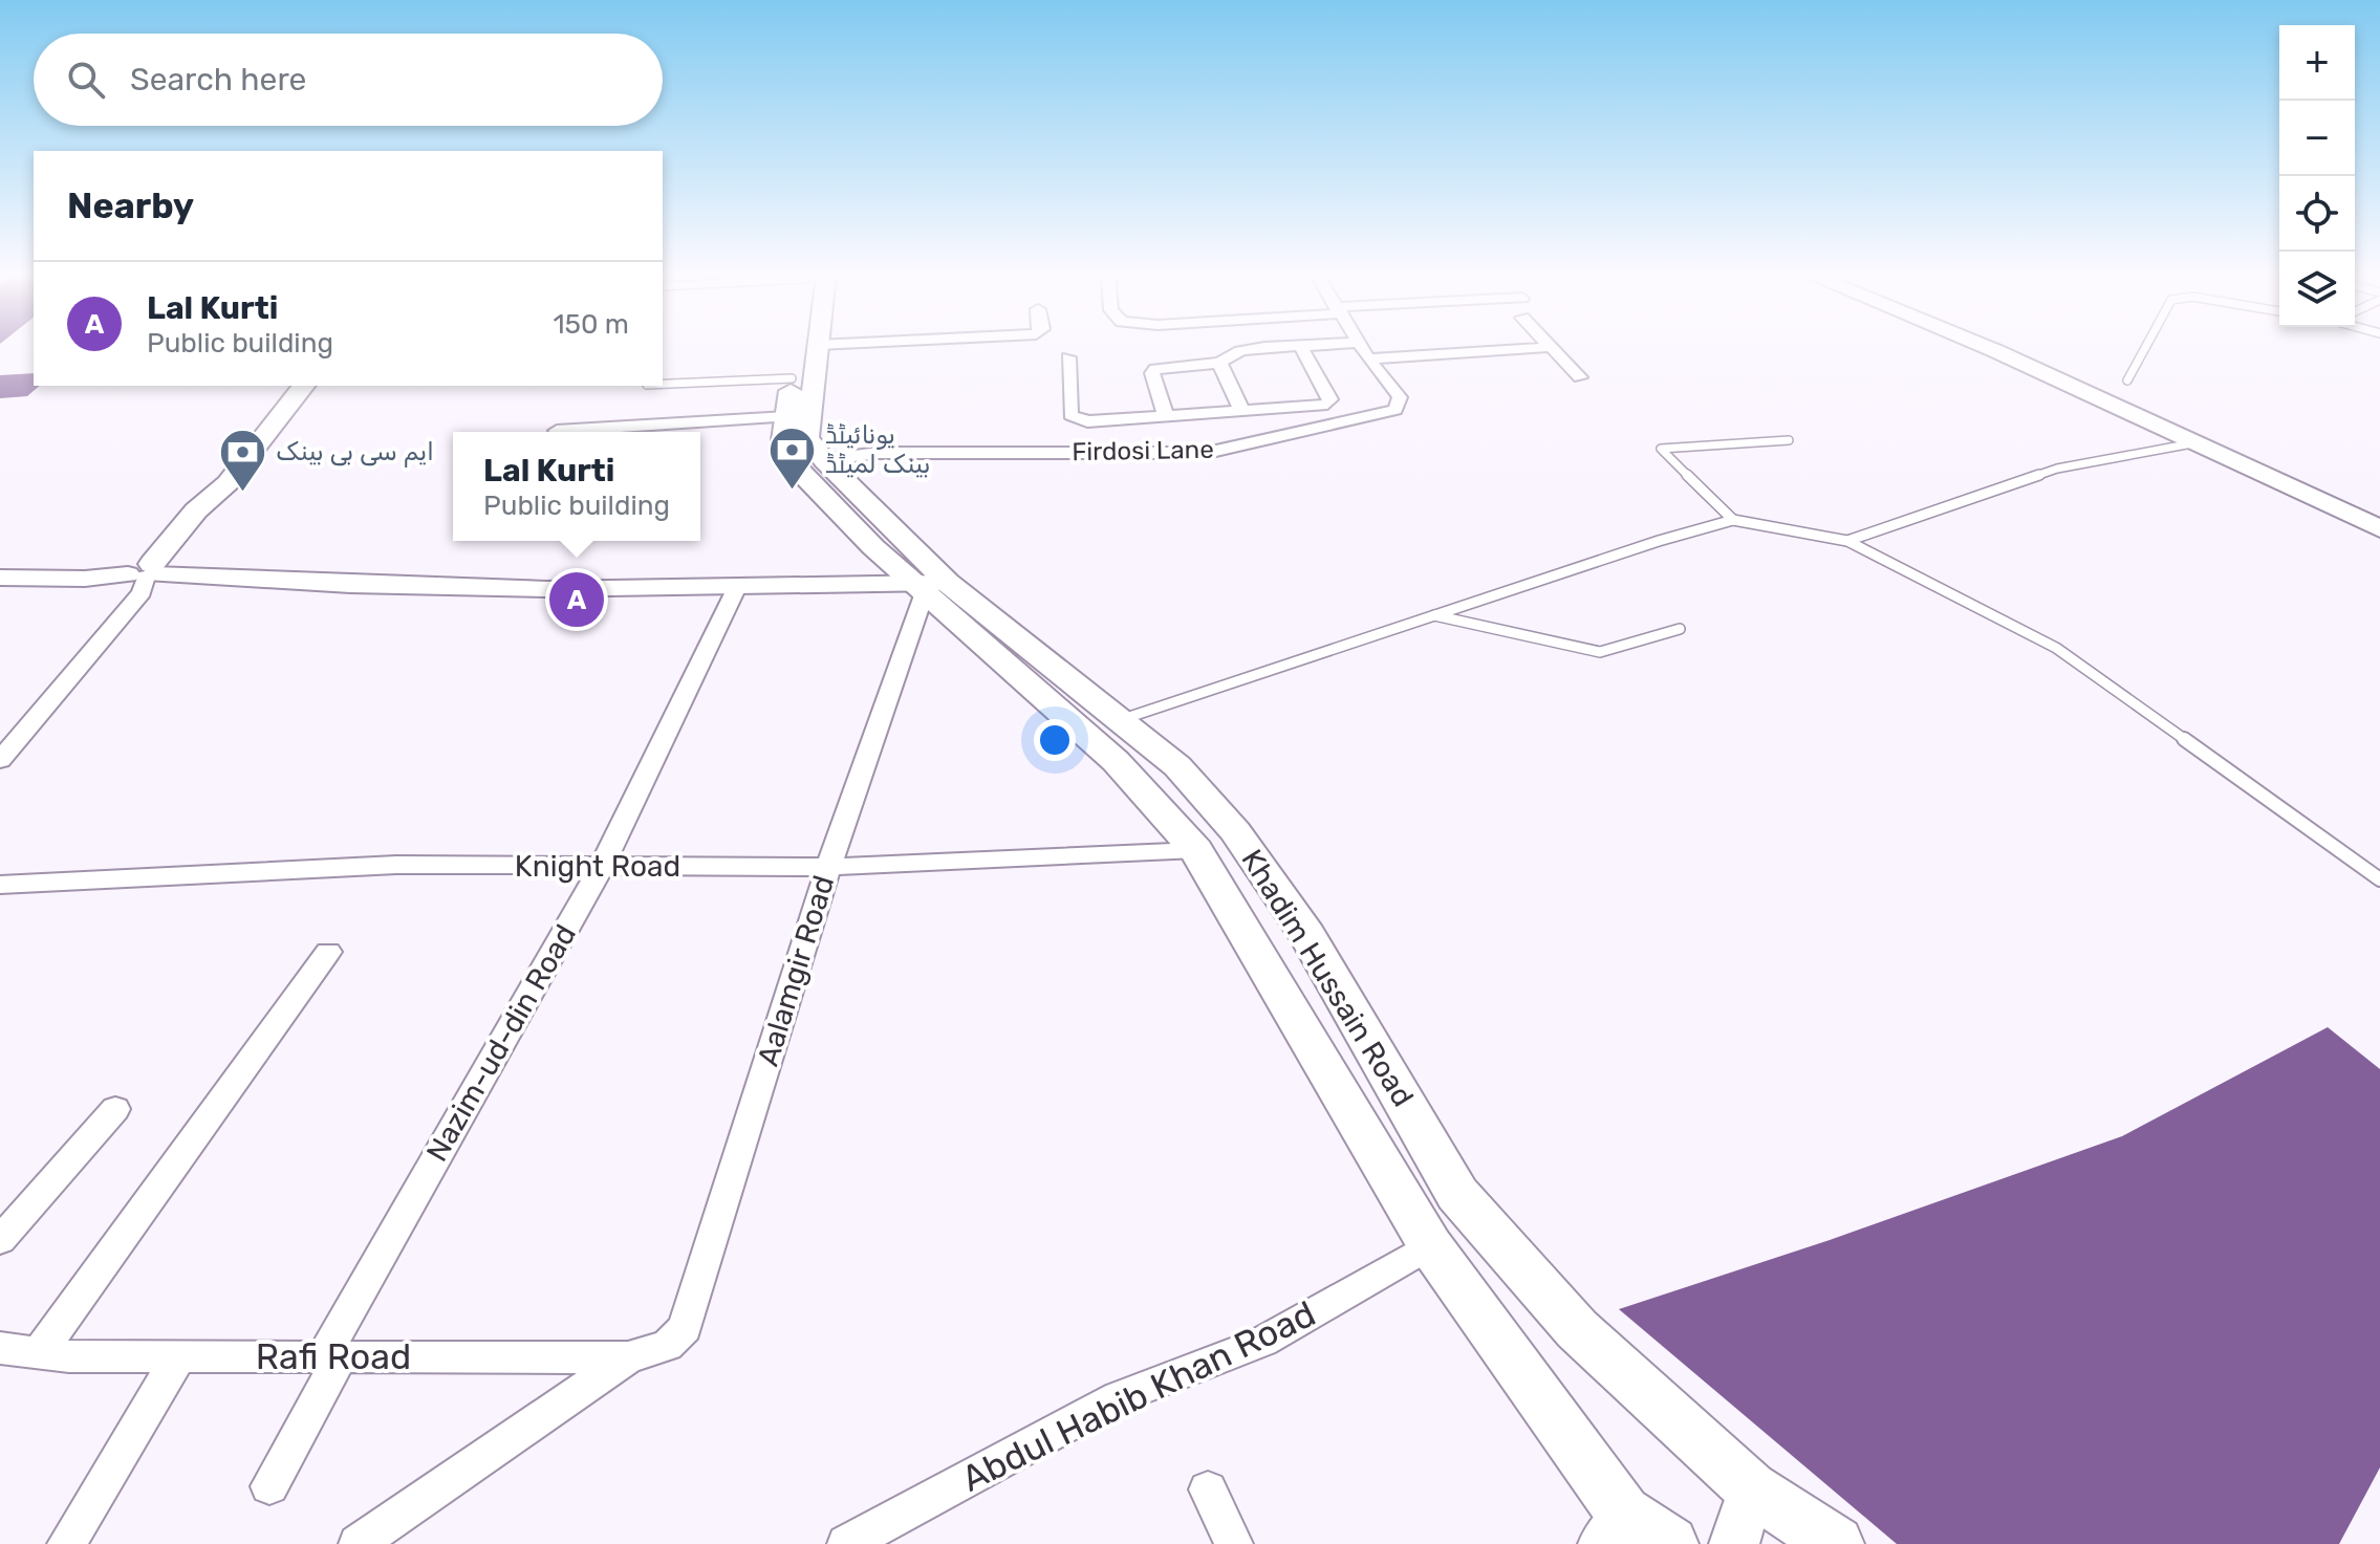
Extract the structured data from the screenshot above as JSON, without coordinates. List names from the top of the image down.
{
  "streets": {
    "main road": ["Khadim Hussain Road"],
    "street": [
      "Firdosi Lane",
      "Knight Road",
      "Aalamgir Road",
      "Nazim-ud-din Road",
      "Rafi Road",
      "Abdul Habib Khan Road"
    ]
  },
  "crossings": [
    ["Firdosi Lane", "Khadim Hussain Road"],
    ["Knight Road", "Aalamgir Road"],
    ["Knight Road", "Khadim Hussain Road"],
    ["Knight Road", "Nazim-ud-din Road"],
    ["Aalamgir Road", "Khadim Hussain Road"],
    ["Aalamgir Road", "Rafi Road"],
    ["Khadim Hussain Road", "Abdul Habib Khan Road"],
    ["Nazim-ud-din Road", "Rafi Road"]
  ],
  "places": {
    "bank": ["یونائیٹڈ بینک لمیٹڈ", "ایم سی بی بینک"]
  },
  "page": {
    "map_buttons": ["+", "−"],
    "search": "Search here",
    "heading": "Nearby",
    "list": [
      {
        "mark": "A",
        "name": "Lal Kurti",
        "note": "Public building",
        "value": "150 m"
      }
    ],
    "popup": ["Lal Kurti", "Public building"],
    "pins": "A"
  }
}
